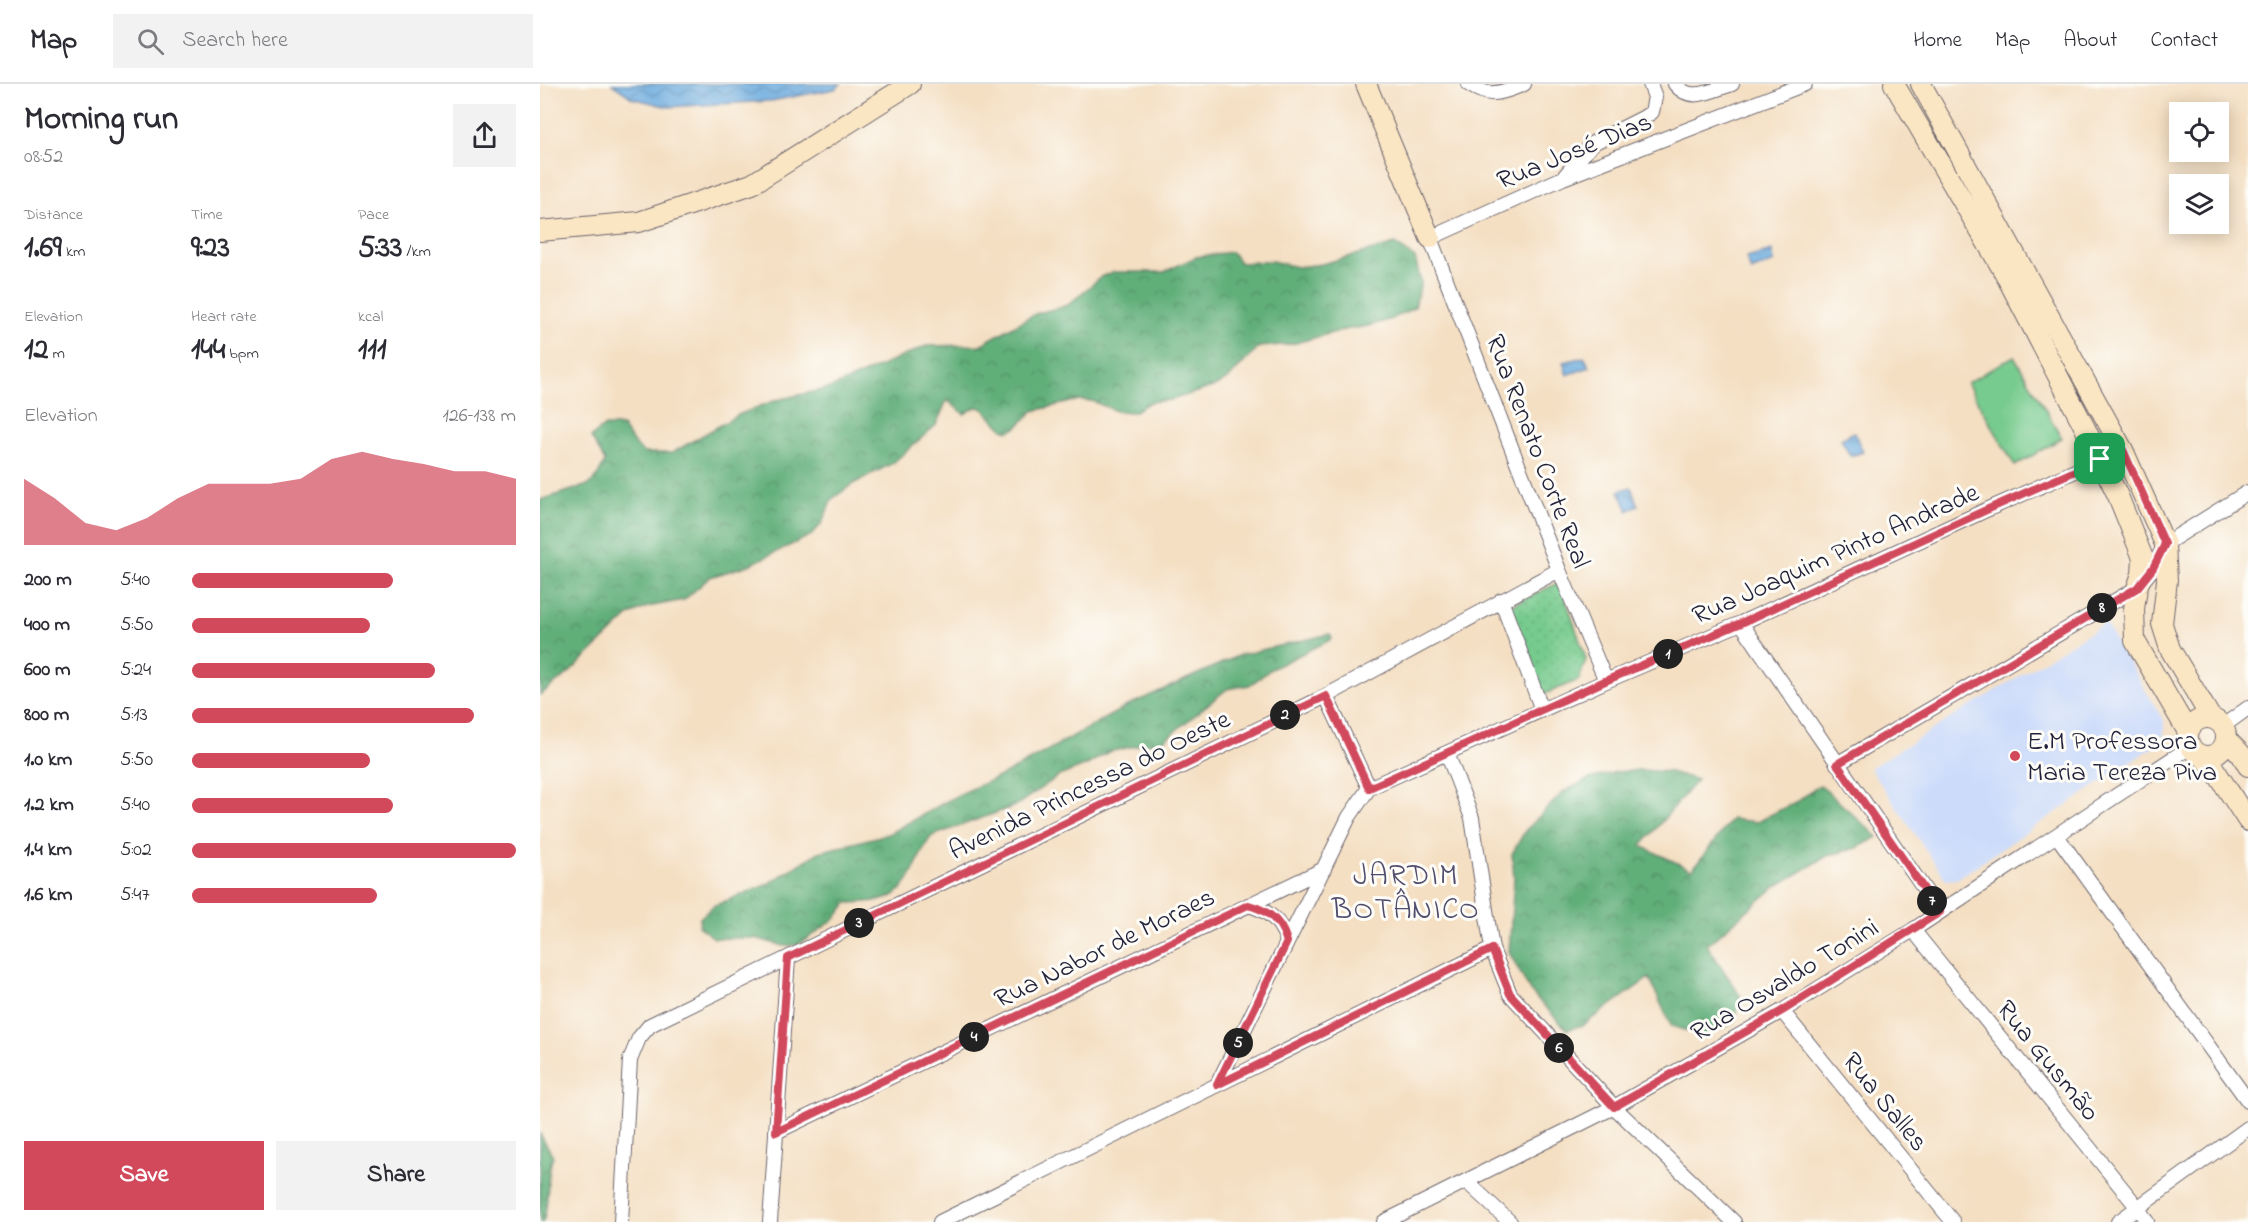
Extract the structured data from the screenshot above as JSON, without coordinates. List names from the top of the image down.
{
  "streets": {
    "street": [
      "Rua José Dias",
      "Rua Renato Corte Real",
      "Rua Joaquim Pinto Andrade",
      "Avenida Princessa do Oeste",
      "Rua Nabor de Moraes",
      "Rua Osvaldo Tonini",
      "Rua Gusmão",
      "Rua Salles"
    ]
  },
  "crossings": [
    ["Rua José Dias", "Rua Renato Corte Real"],
    ["Rua Renato Corte Real", "Rua Joaquim Pinto Andrade"],
    ["Rua Renato Corte Real", "Avenida Princessa do Oeste"],
    ["Rua Osvaldo Tonini", "Rua Gusmão"],
    ["Rua Osvaldo Tonini", "Rua Salles"]
  ],
  "districts": ["JARDIM BOTÂNICO"],
  "places": ["E.M Professora Maria Tereza Piva"],
  "page": {
    "header": "Map",
    "search": "Search here",
    "nav": [
      "Home",
      "Map",
      "About",
      "Contact"
    ],
    "heading": ["Morning run", "08:52"],
    "stats": [
      ["Distance", "1.69 km"],
      ["Time", "9:23"],
      ["Pace", "5:33 /km"],
      ["Elevation", "12 m"],
      ["Heart rate", "144 bpm"],
      ["kcal", "111"]
    ],
    "chart": ["Elevation", "126–138 m"],
    "list": [
      {
        "name": "200 m",
        "note": "5:40"
      },
      {
        "name": "400 m",
        "note": "5:50"
      },
      {
        "name": "600 m",
        "note": "5:24"
      },
      {
        "name": "800 m",
        "note": "5:13"
      },
      {
        "name": "1.0 km",
        "note": "5:50"
      },
      {
        "name": "1.2 km",
        "note": "5:40"
      },
      {
        "name": "1.4 km",
        "note": "5:02"
      },
      {
        "name": "1.6 km",
        "note": "5:47"
      }
    ],
    "pins": [
      "8",
      "1",
      "2",
      "7",
      "3",
      "4",
      "5",
      "6"
    ],
    "buttons": ["Save", "Share"]
  }
}
